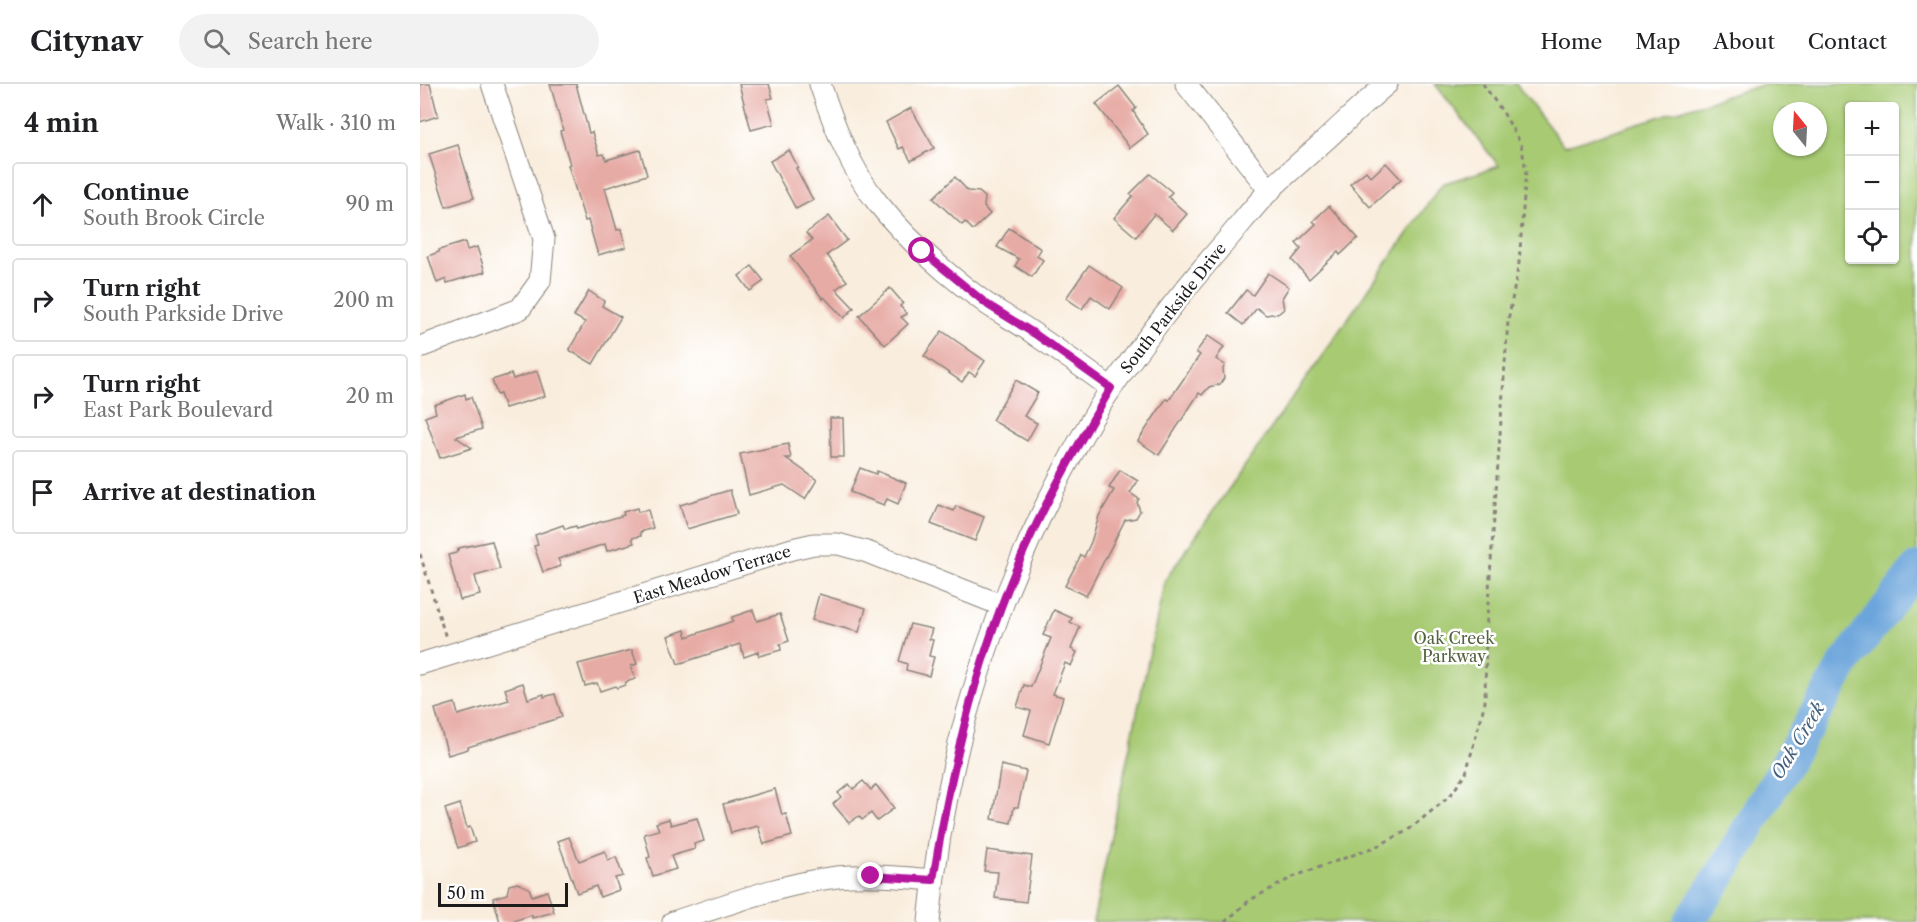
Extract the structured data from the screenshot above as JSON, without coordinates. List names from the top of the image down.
{
  "streets": {
    "street": ["South Parkside Drive", "East Meadow Terrace"]
  },
  "crossings": [
    ["South Parkside Drive", "East Meadow Terrace"]
  ],
  "water": ["Oak Creek"],
  "parks": ["Oak Creek Parkway"],
  "scale_bar": "50 m",
  "north": "top",
  "page": {
    "header": "Citynav",
    "search": "Search here",
    "nav": [
      "Home",
      "Map",
      "About",
      "Contact"
    ],
    "heading": ["4 min", "Walk · 310 m"],
    "map_buttons": ["+", "−"],
    "list": [
      ["Continue", "South Brook Circle", "90 m"],
      ["Turn right", "South Parkside Drive", "200 m"],
      ["Turn right", "East Park Boulevard", "20 m"],
      "Arrive at destination"
    ],
    "scale": "50 m"
  }
}
